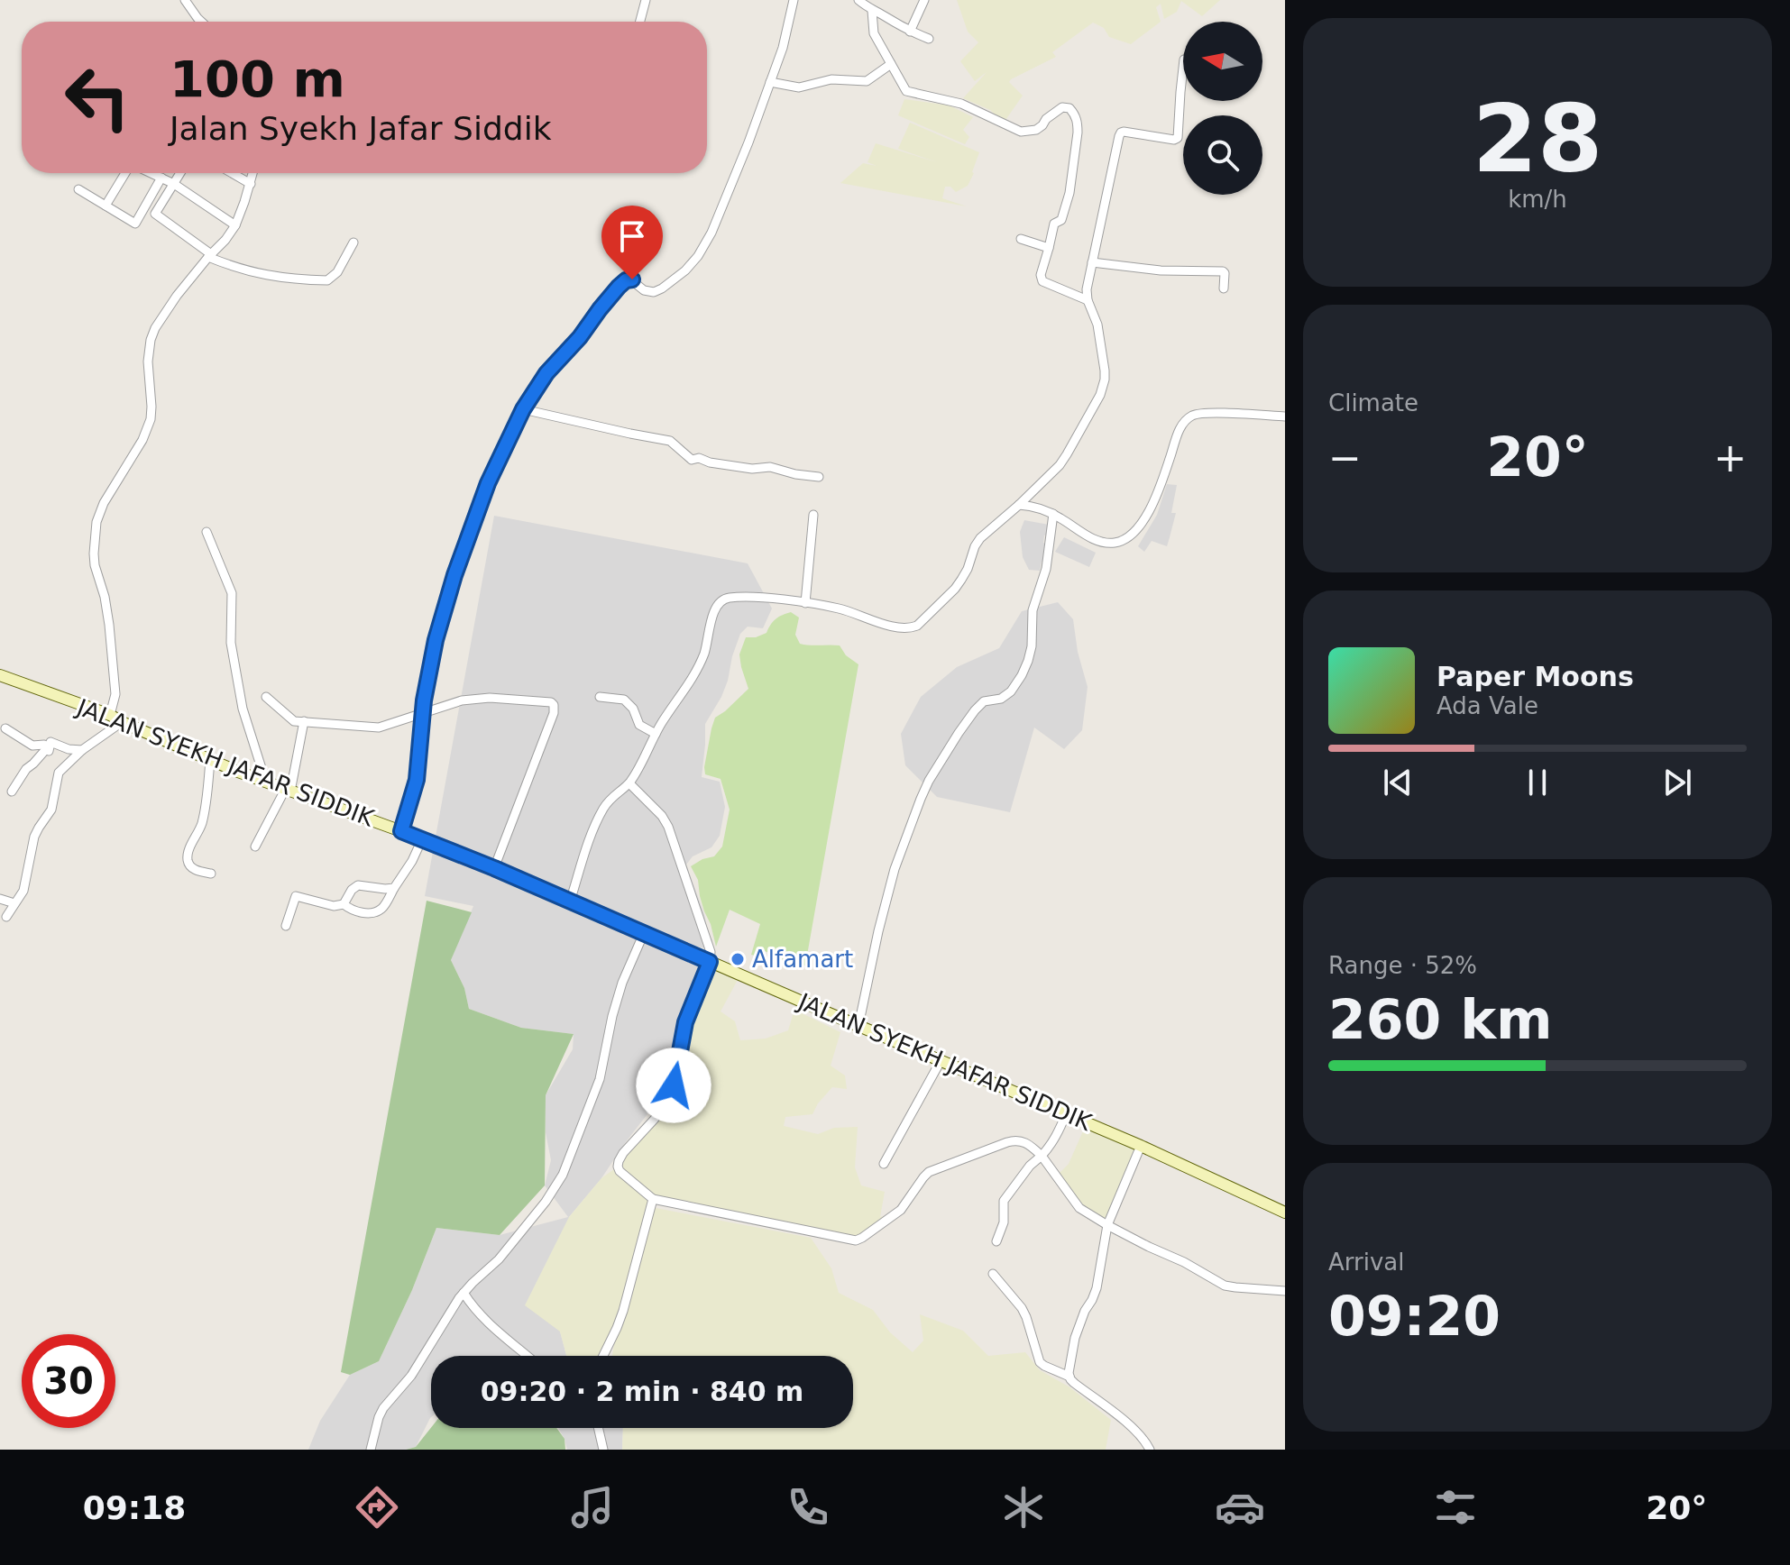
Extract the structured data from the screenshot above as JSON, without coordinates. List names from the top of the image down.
{
  "streets": {
    "main road": ["JALAN SYEKH JAFAR SIDDIK"]
  },
  "places": ["Alfamart"],
  "north": "left",
  "page": {
    "tile": [
      ["28", "km/h"],
      "Climate",
      ["Range · 52%", "260 km"],
      ["Arrival", "09:20"]
    ],
    "turn": ["100 m", "Jalan Syekh Jafar Siddik"],
    "heat": ["−", "20°", "+"],
    "song": ["Paper Moons", "Ada Vale"],
    "limit": "30",
    "trip": "09:20 · 2 min · 840 m",
    "tabs": ["09:18", "20°"]
  }
}
